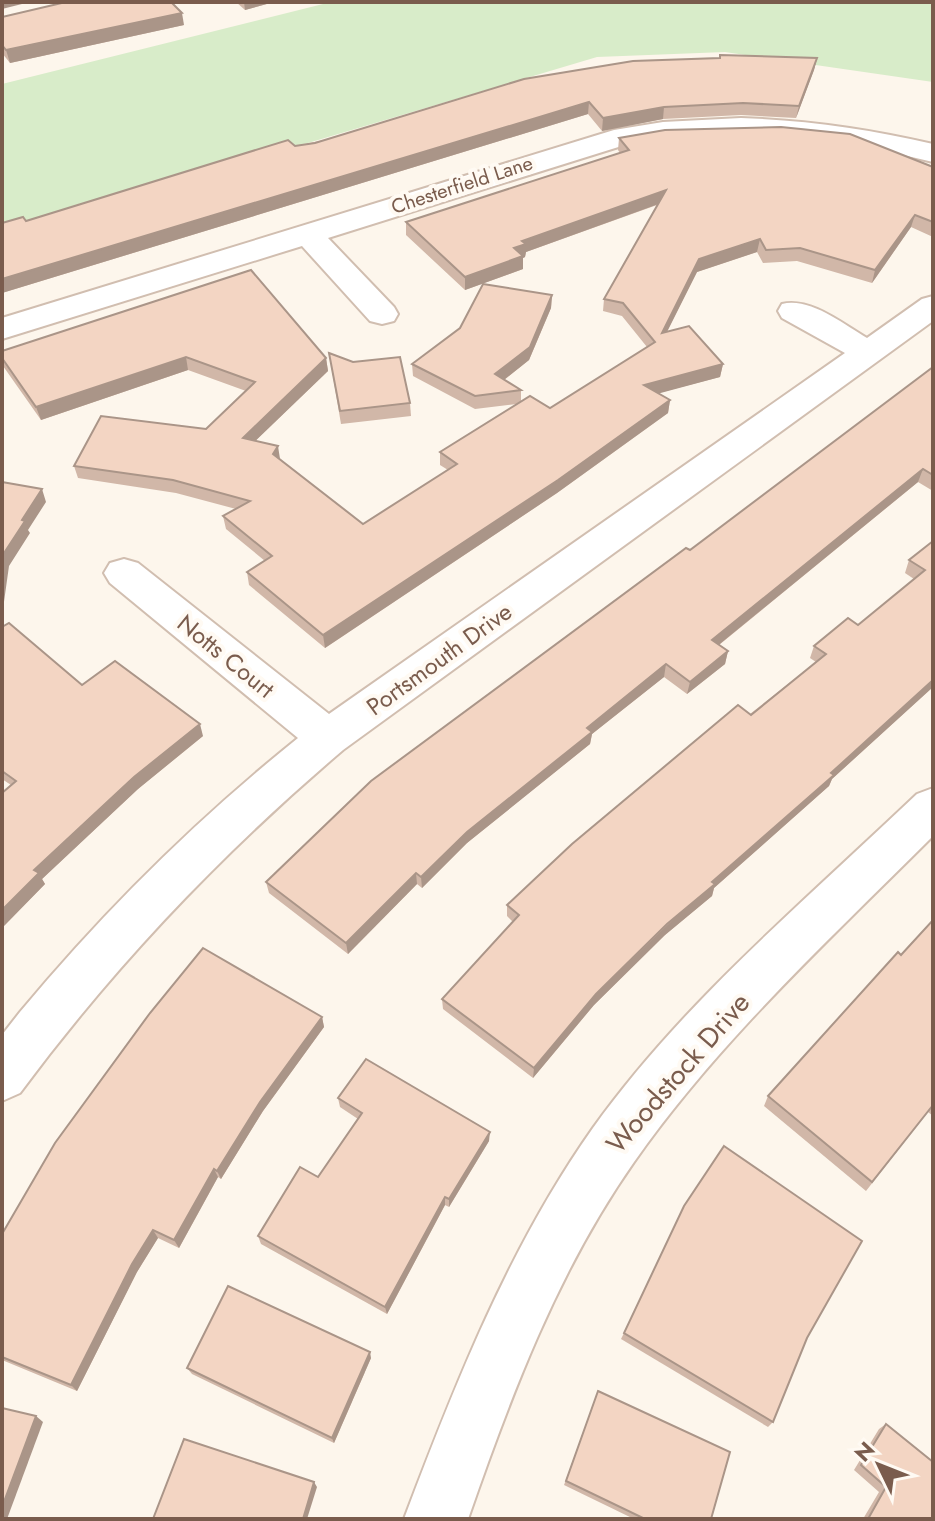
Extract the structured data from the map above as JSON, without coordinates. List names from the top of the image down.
{
  "streets": {
    "street": [
      "Chesterfield Lane",
      "Notts Court",
      "Portsmouth Drive",
      "Woodstock Drive"
    ]
  },
  "crossings": [
    ["Notts Court", "Portsmouth Drive"]
  ],
  "north": "top left"
}
